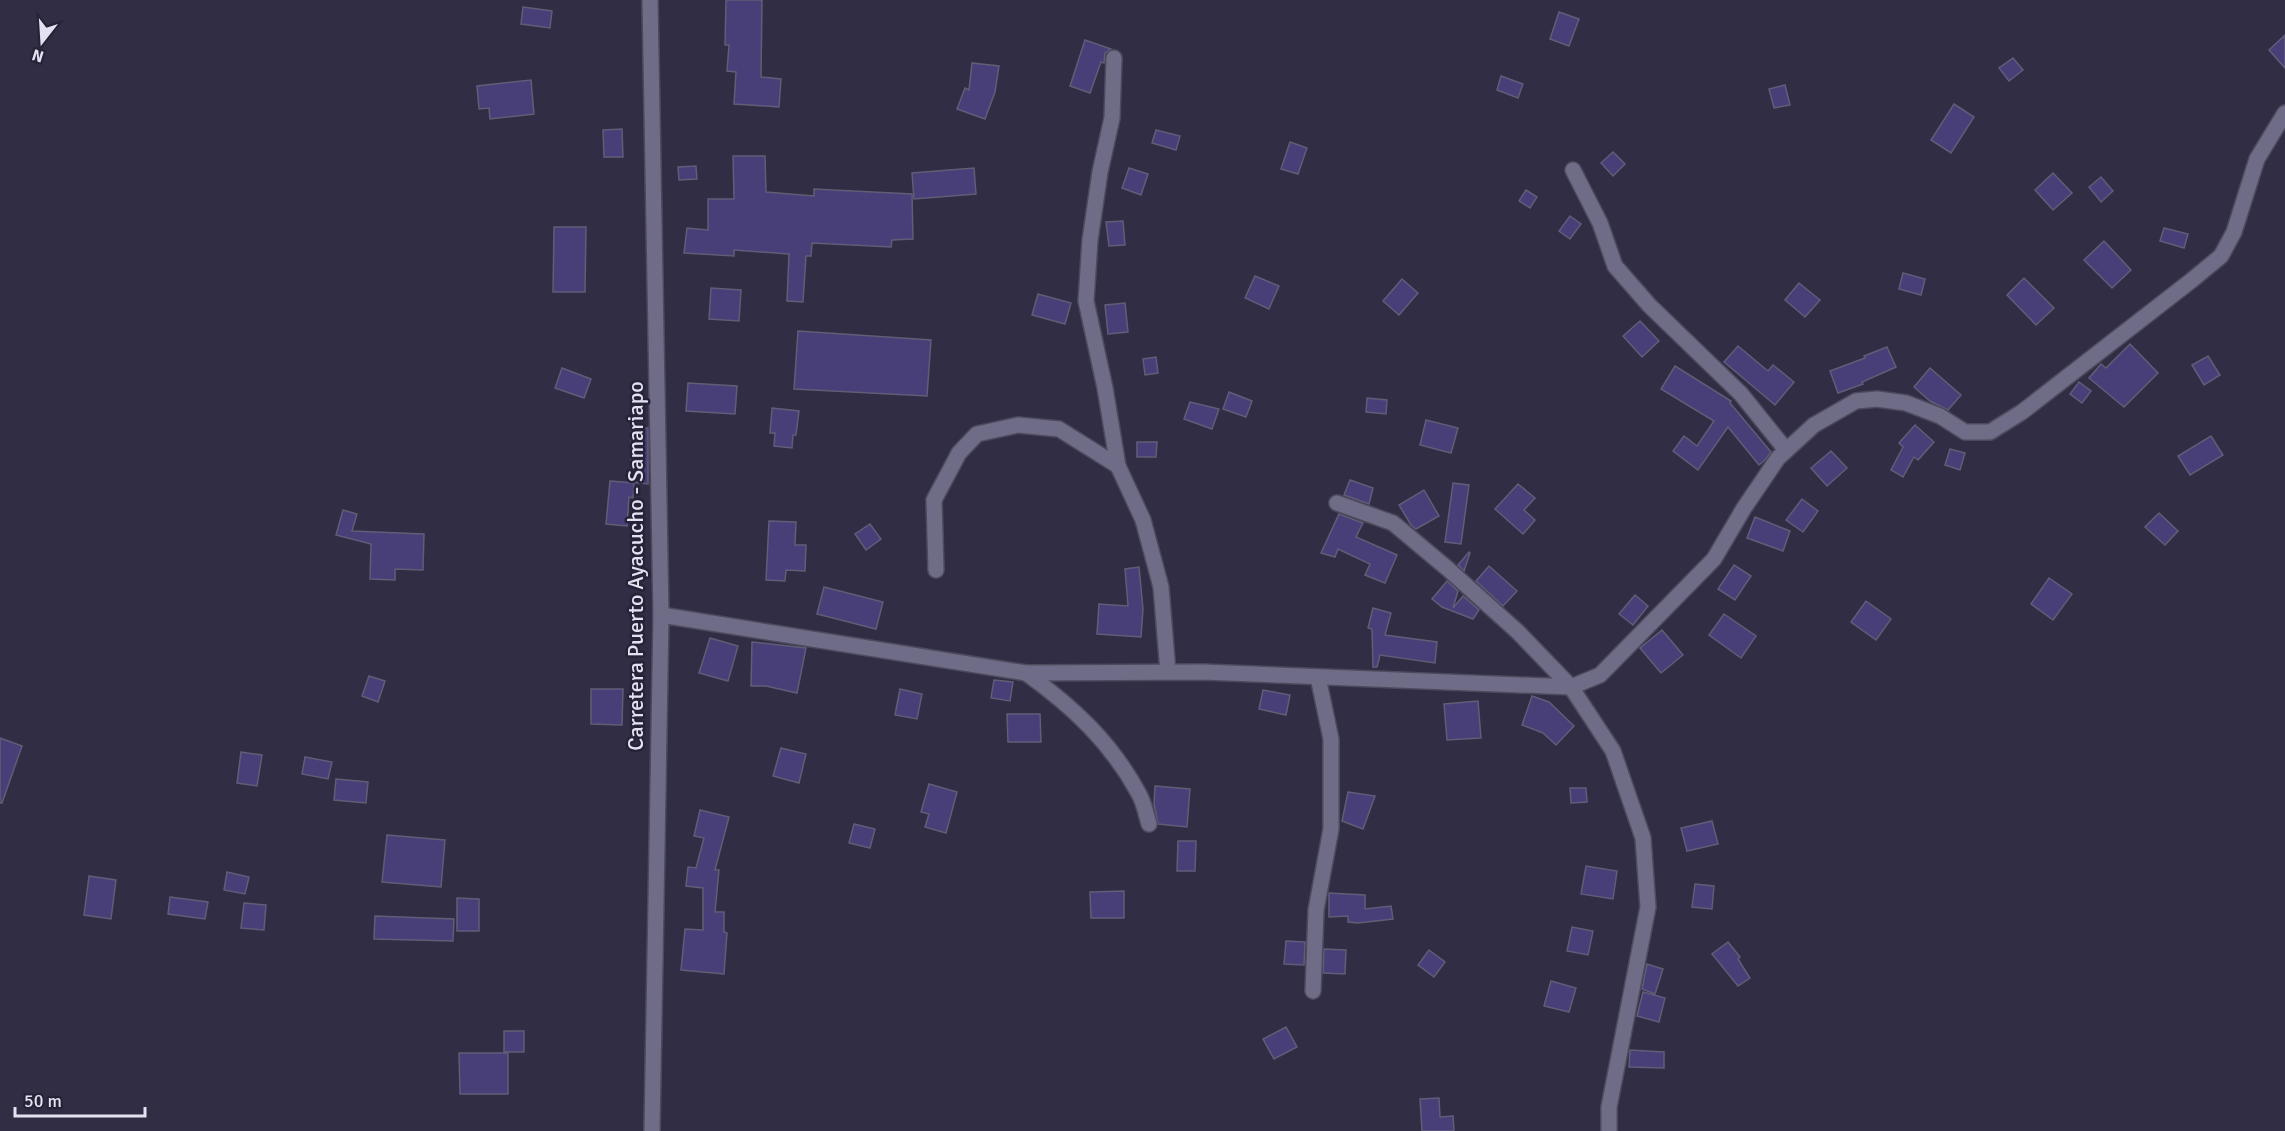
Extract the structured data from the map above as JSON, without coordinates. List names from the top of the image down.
{
  "streets": {
    "street": ["Carretera Puerto Ayacucho - Samariapo"]
  },
  "scale_bar": "50 m",
  "north": "bottom"
}
